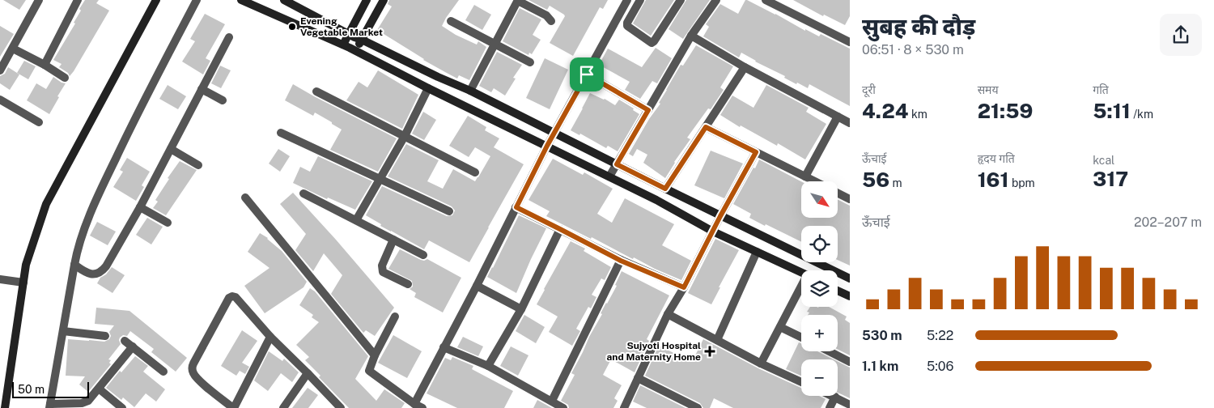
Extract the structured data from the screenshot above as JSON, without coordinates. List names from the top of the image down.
{
  "places": {
    "other": ["Evening Vegetable Market"],
    "health": ["Sujyoti Hospital and Maternity Home"]
  },
  "scale_bar": "50 m",
  "north": "bottom right",
  "page": {
    "heading": ["सुबह की दौड़", "06:51 · 8 × 530 m"],
    "stats": [
      ["दूरी", "4.24 km"],
      ["समय", "21:59"],
      ["गति", "5:11 /km"],
      ["ऊँचाई", "56 m"],
      ["हृदय गति", "161 bpm"],
      ["kcal", "317"]
    ],
    "map_buttons": ["+", "−"],
    "chart": ["ऊँचाई", "202–207 m"],
    "list": [
      {
        "name": "530 m",
        "note": "5:22"
      },
      {
        "name": "1.1 km",
        "note": "5:06"
      }
    ],
    "scale": "50 m"
  }
}
